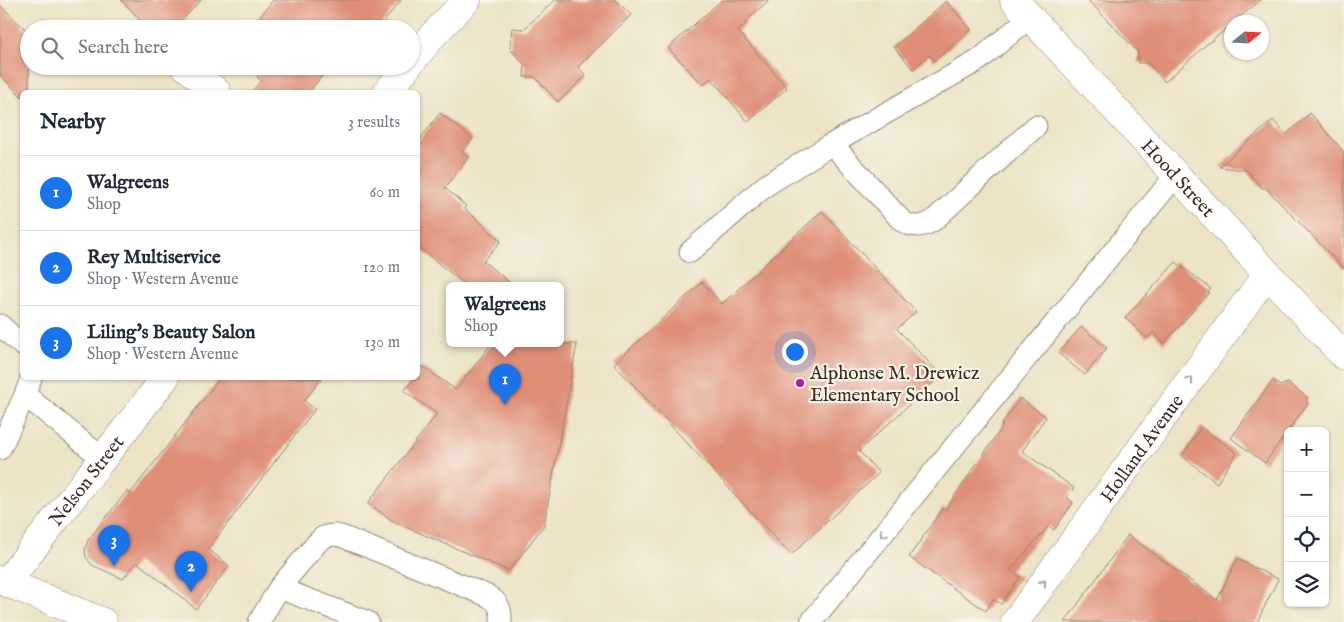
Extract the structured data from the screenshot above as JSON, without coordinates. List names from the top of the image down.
{
  "streets": {
    "street": ["Hood Street", "Holland Avenue", "Nelson Street"]
  },
  "crossings": [
    ["Hood Street", "Holland Avenue"]
  ],
  "one_way": ["Holland Avenue"],
  "places": ["Alphonse M. Drewicz Elementary School"],
  "north": "right",
  "page": {
    "search": "Search here",
    "heading": ["Nearby", "3 results"],
    "list": [
      {
        "mark": "1",
        "name": "Walgreens",
        "note": "Shop",
        "value": "60 m"
      },
      {
        "mark": "2",
        "name": "Rey Multiservice",
        "note": "Shop · Western Avenue",
        "value": "120 m"
      },
      {
        "mark": "3",
        "name": "Liling's Beauty Salon",
        "note": "Shop · Western Avenue",
        "value": "130 m"
      }
    ],
    "popup": ["Walgreens", "Shop"],
    "pins": ["1", "3", "2"],
    "map_buttons": ["+", "−"]
  }
}
